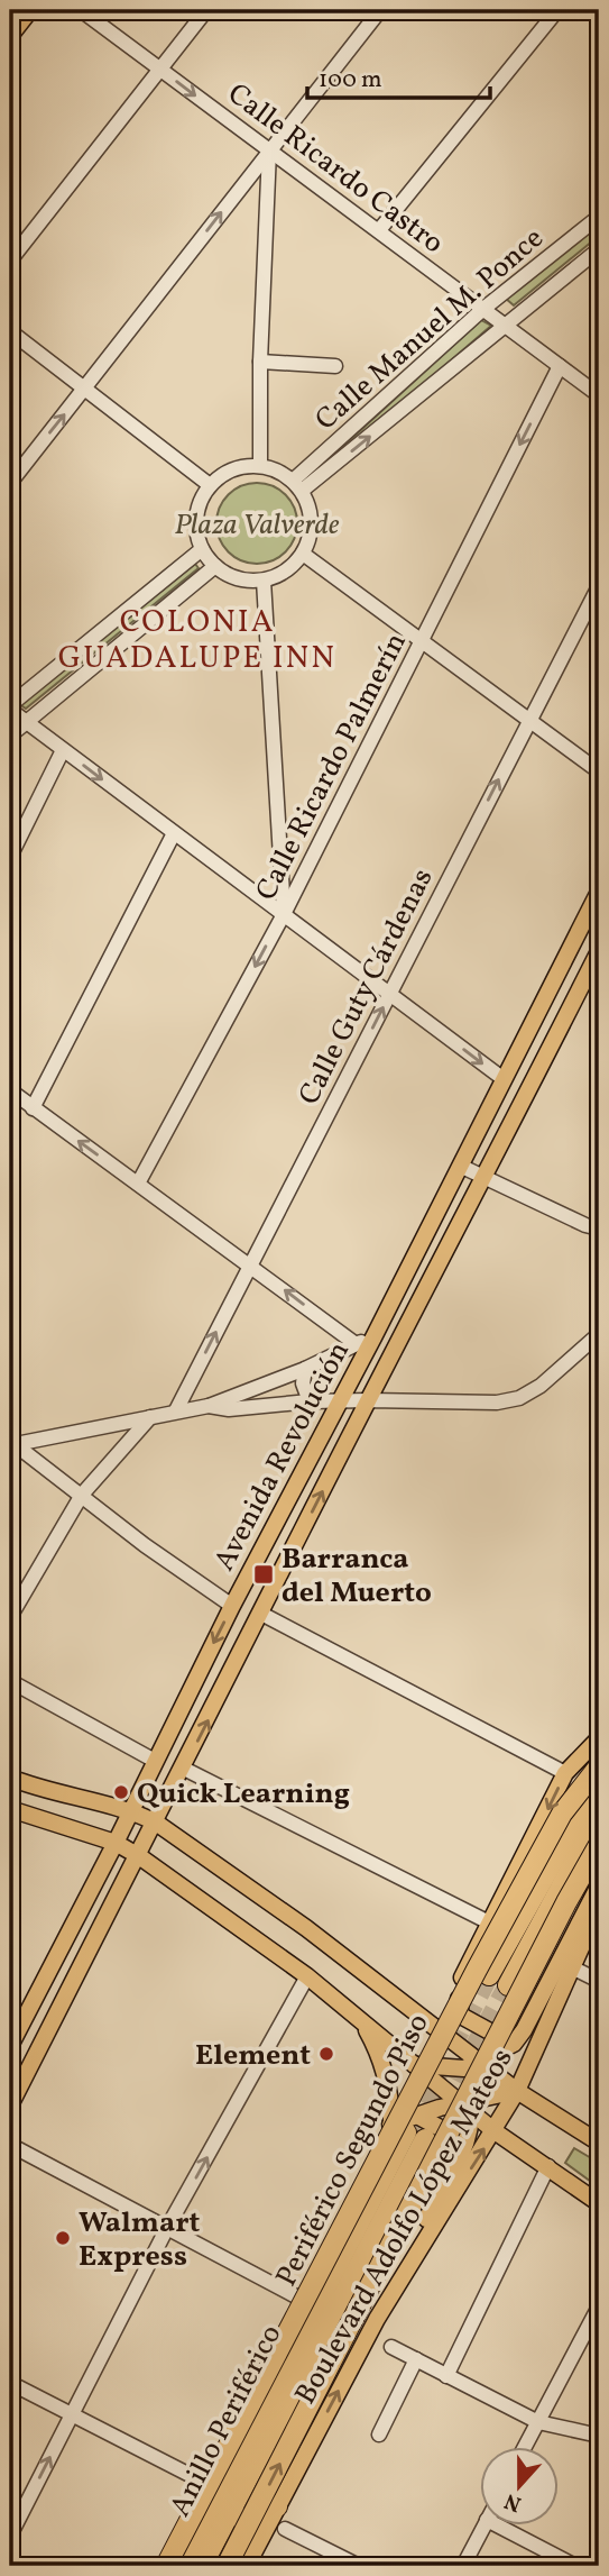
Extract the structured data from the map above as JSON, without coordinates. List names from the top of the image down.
{
  "streets": {
    "highway": ["Periférico Segundo Piso", "Anillo Periférico"],
    "main road": ["Avenida Revolución", "Boulevard Adolfo López Mateos"],
    "street": [
      "Calle Ricardo Castro",
      "Calle Manuel M. Ponce",
      "Calle Ricardo Palmerín",
      "Calle Guty Cárdenas"
    ]
  },
  "crossings": [
    ["Calle Ricardo Castro", "Calle Manuel M. Ponce"],
    ["Calle Ricardo Castro", "Calle Ricardo Palmerín"],
    ["Boulevard Adolfo López Mateos", "Anillo Periférico"]
  ],
  "one_way": ["Calle Ricardo Palmerín", "Calle Guty Cárdenas"],
  "districts": ["COLONIA GUADALUPE INN"],
  "parks": ["Plaza Valverde"],
  "places": {
    "transit": ["Barranca del Muerto"],
    "other": ["Quick Learning", "Element", "Walmart Express"]
  },
  "scale_bar": "100 m",
  "north": "bottom"
}
